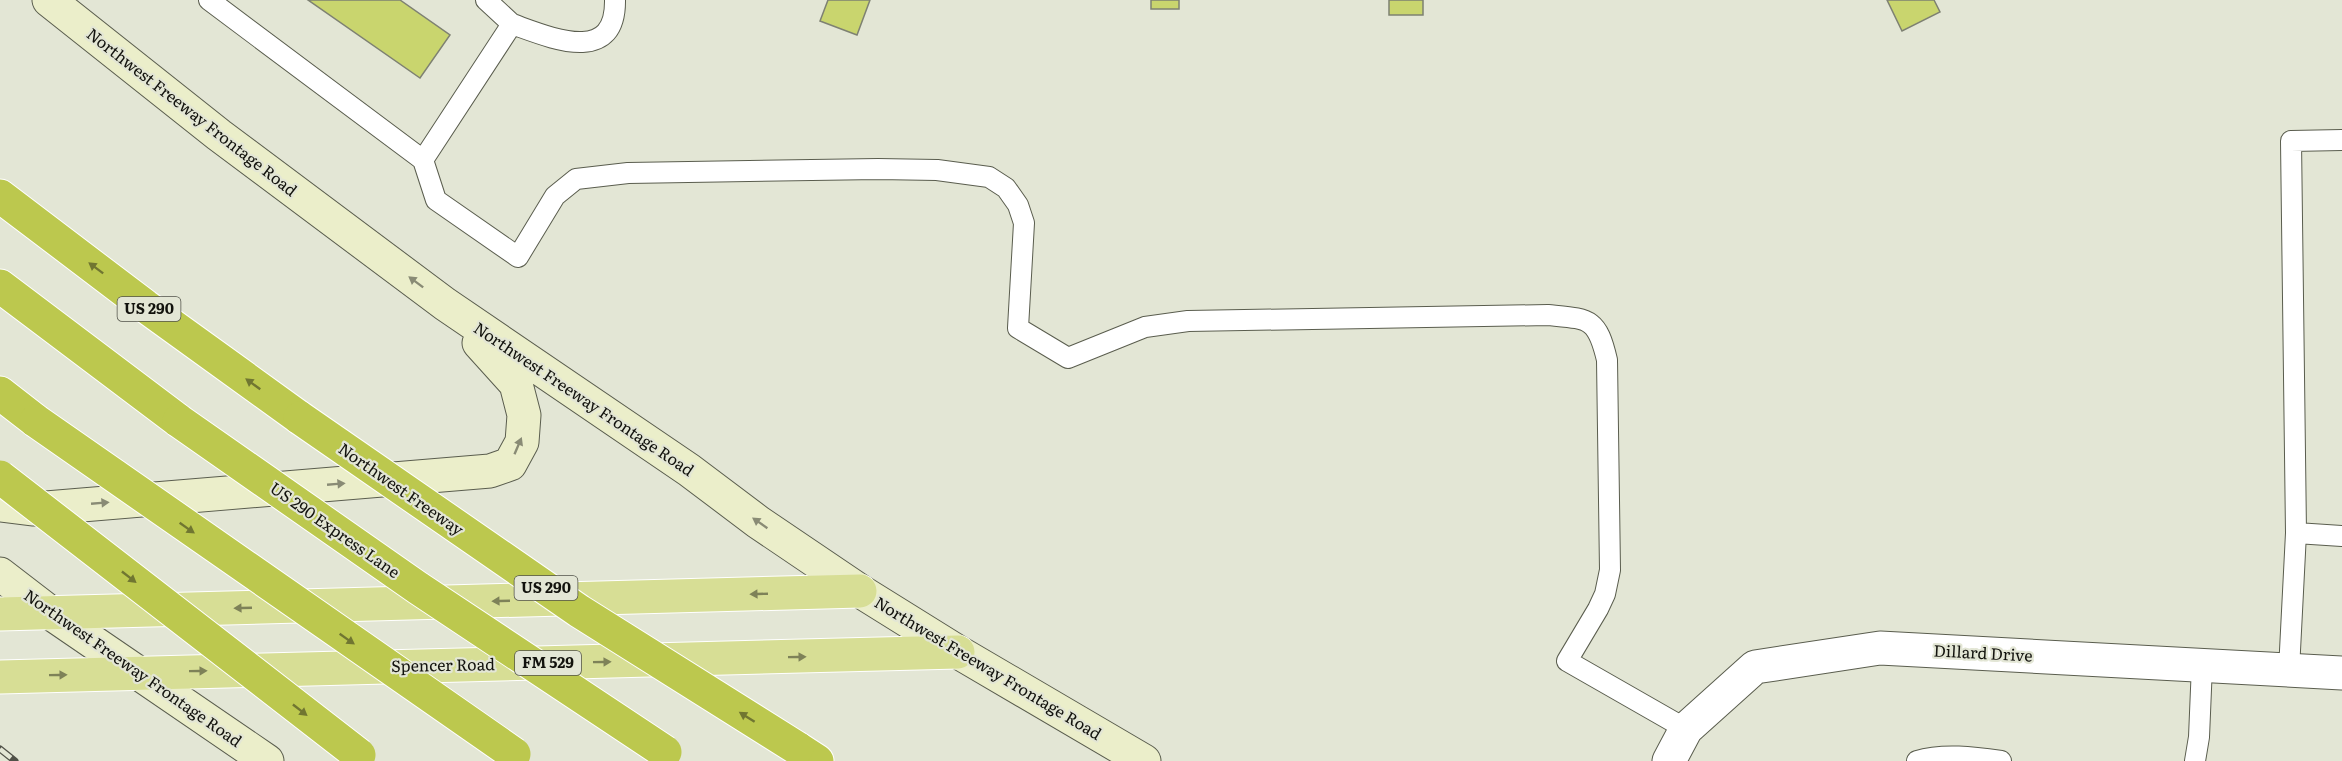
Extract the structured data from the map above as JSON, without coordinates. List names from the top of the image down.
{
  "streets": {
    "highway": ["US 290", "Northwest Freeway", "US 290 Express Lane"],
    "main road": ["Northwest Freeway Frontage Road", "FM 529", "Spencer Road"],
    "street": ["Dillard Drive"]
  },
  "crossings": [
    ["Northwest Freeway Frontage Road", "Spencer Road"]
  ],
  "one_way": ["Northwest Freeway Frontage Road"]
}
